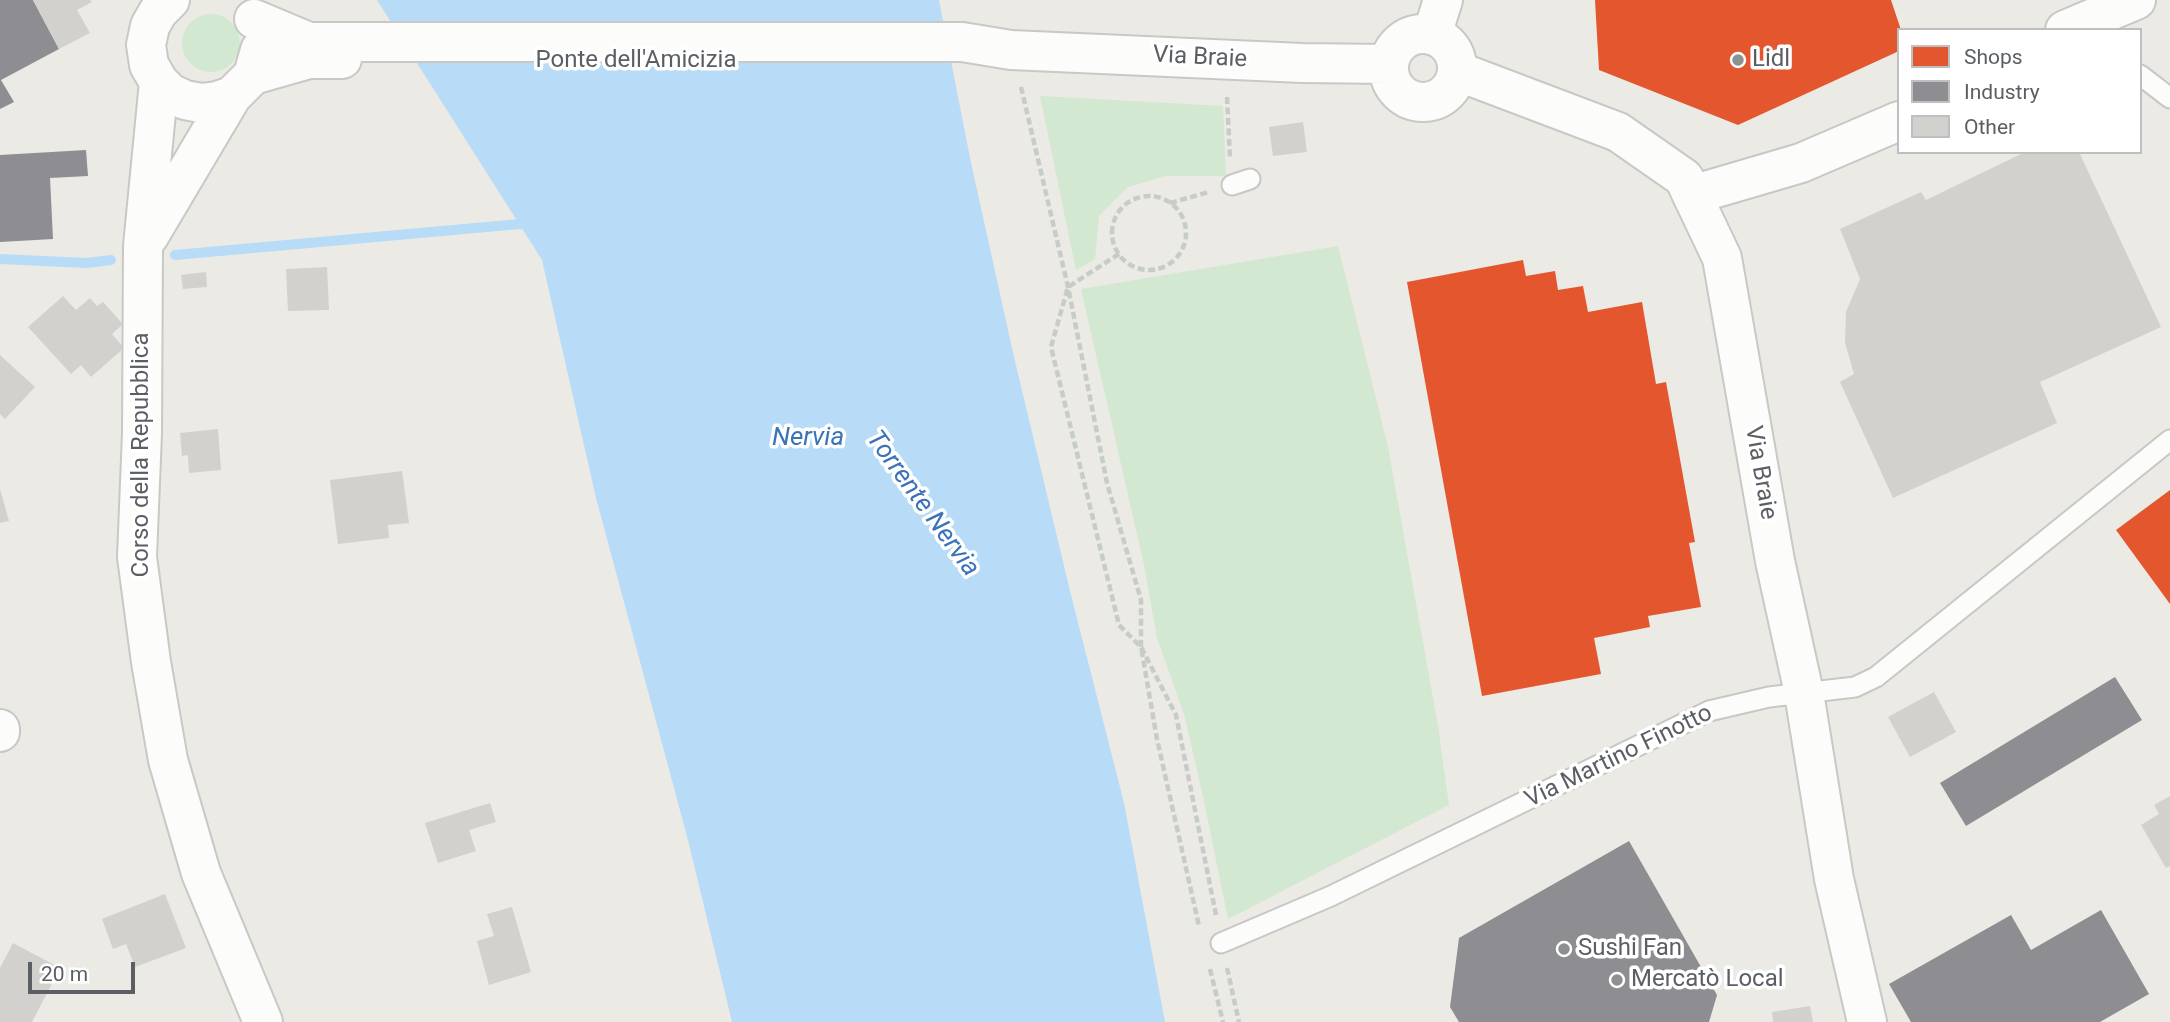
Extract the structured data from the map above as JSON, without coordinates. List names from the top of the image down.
{
  "streets": {
    "street": ["Via Braie", "Ponte dell'Amicizia", "Corso della Repubblica"],
    "lane": ["Via Martino Finotto"]
  },
  "crossings": [
    ["Via Braie", "Ponte dell'Amicizia"],
    ["Via Braie", "Via Martino Finotto"]
  ],
  "water": ["Nervia", "Torrente Nervia"],
  "places": ["Lidl", "Sushi Fan", "Mercatò Local"],
  "legend": ["Shops", "Industry", "Other"],
  "scale_bar": "20 m"
}
